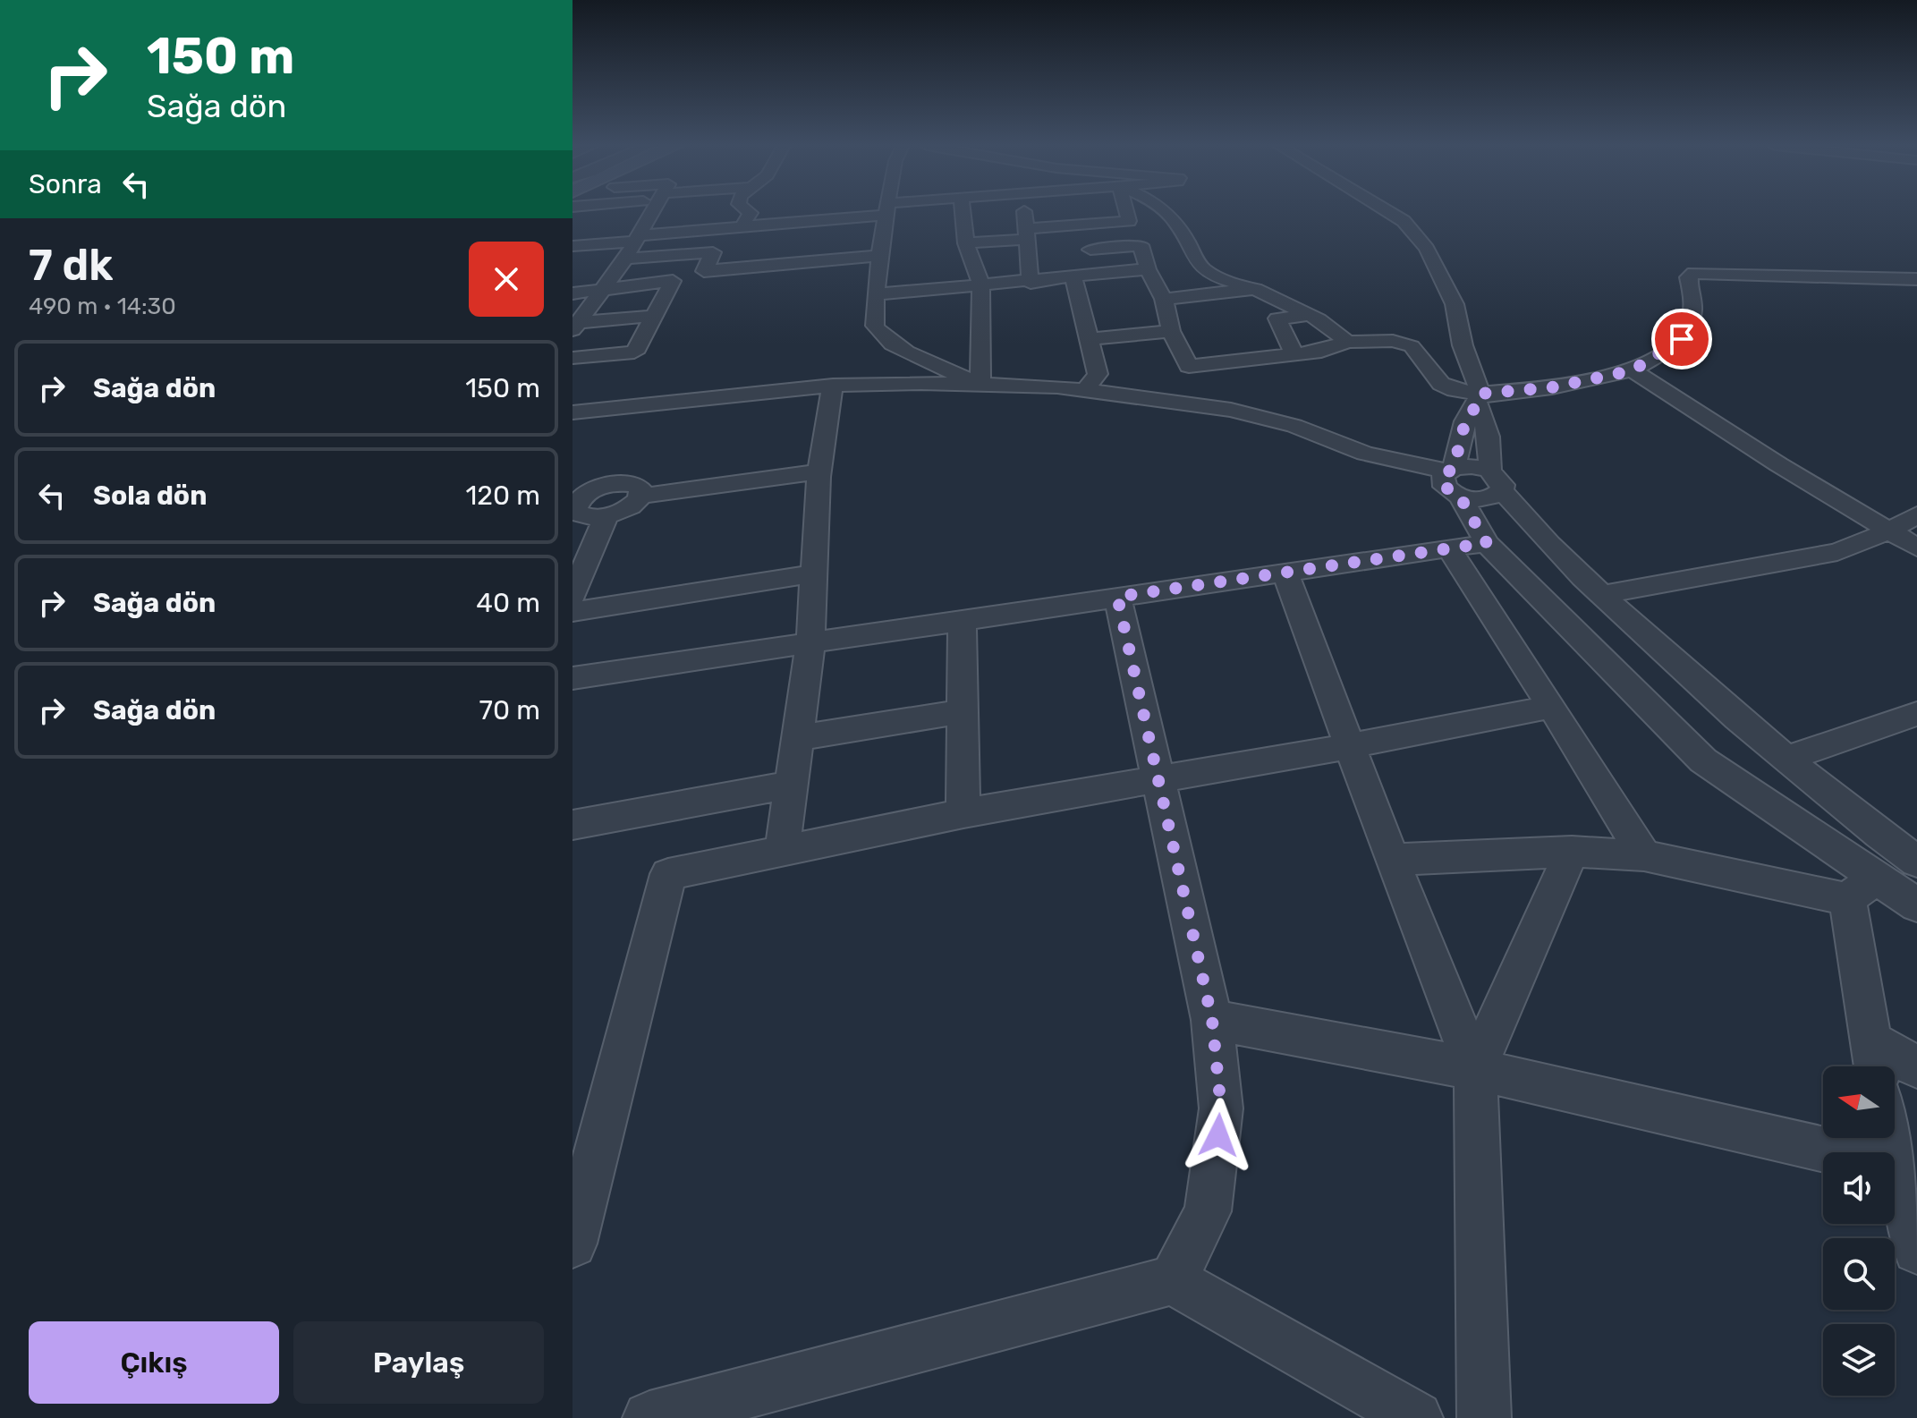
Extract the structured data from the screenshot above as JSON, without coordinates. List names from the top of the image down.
{
  "north": "left",
  "page": {
    "turn": ["150 m", "Sağa dön"],
    "then": "Sonra",
    "heading": ["7 dk", "490 m · 14:30"],
    "list": [
      {
        "name": "Sağa dön",
        "value": "150 m"
      },
      {
        "name": "Sola dön",
        "value": "120 m"
      },
      {
        "name": "Sağa dön",
        "value": "40 m"
      },
      {
        "name": "Sağa dön",
        "value": "70 m"
      }
    ],
    "buttons": ["Çıkış", "Paylaş"]
  }
}
